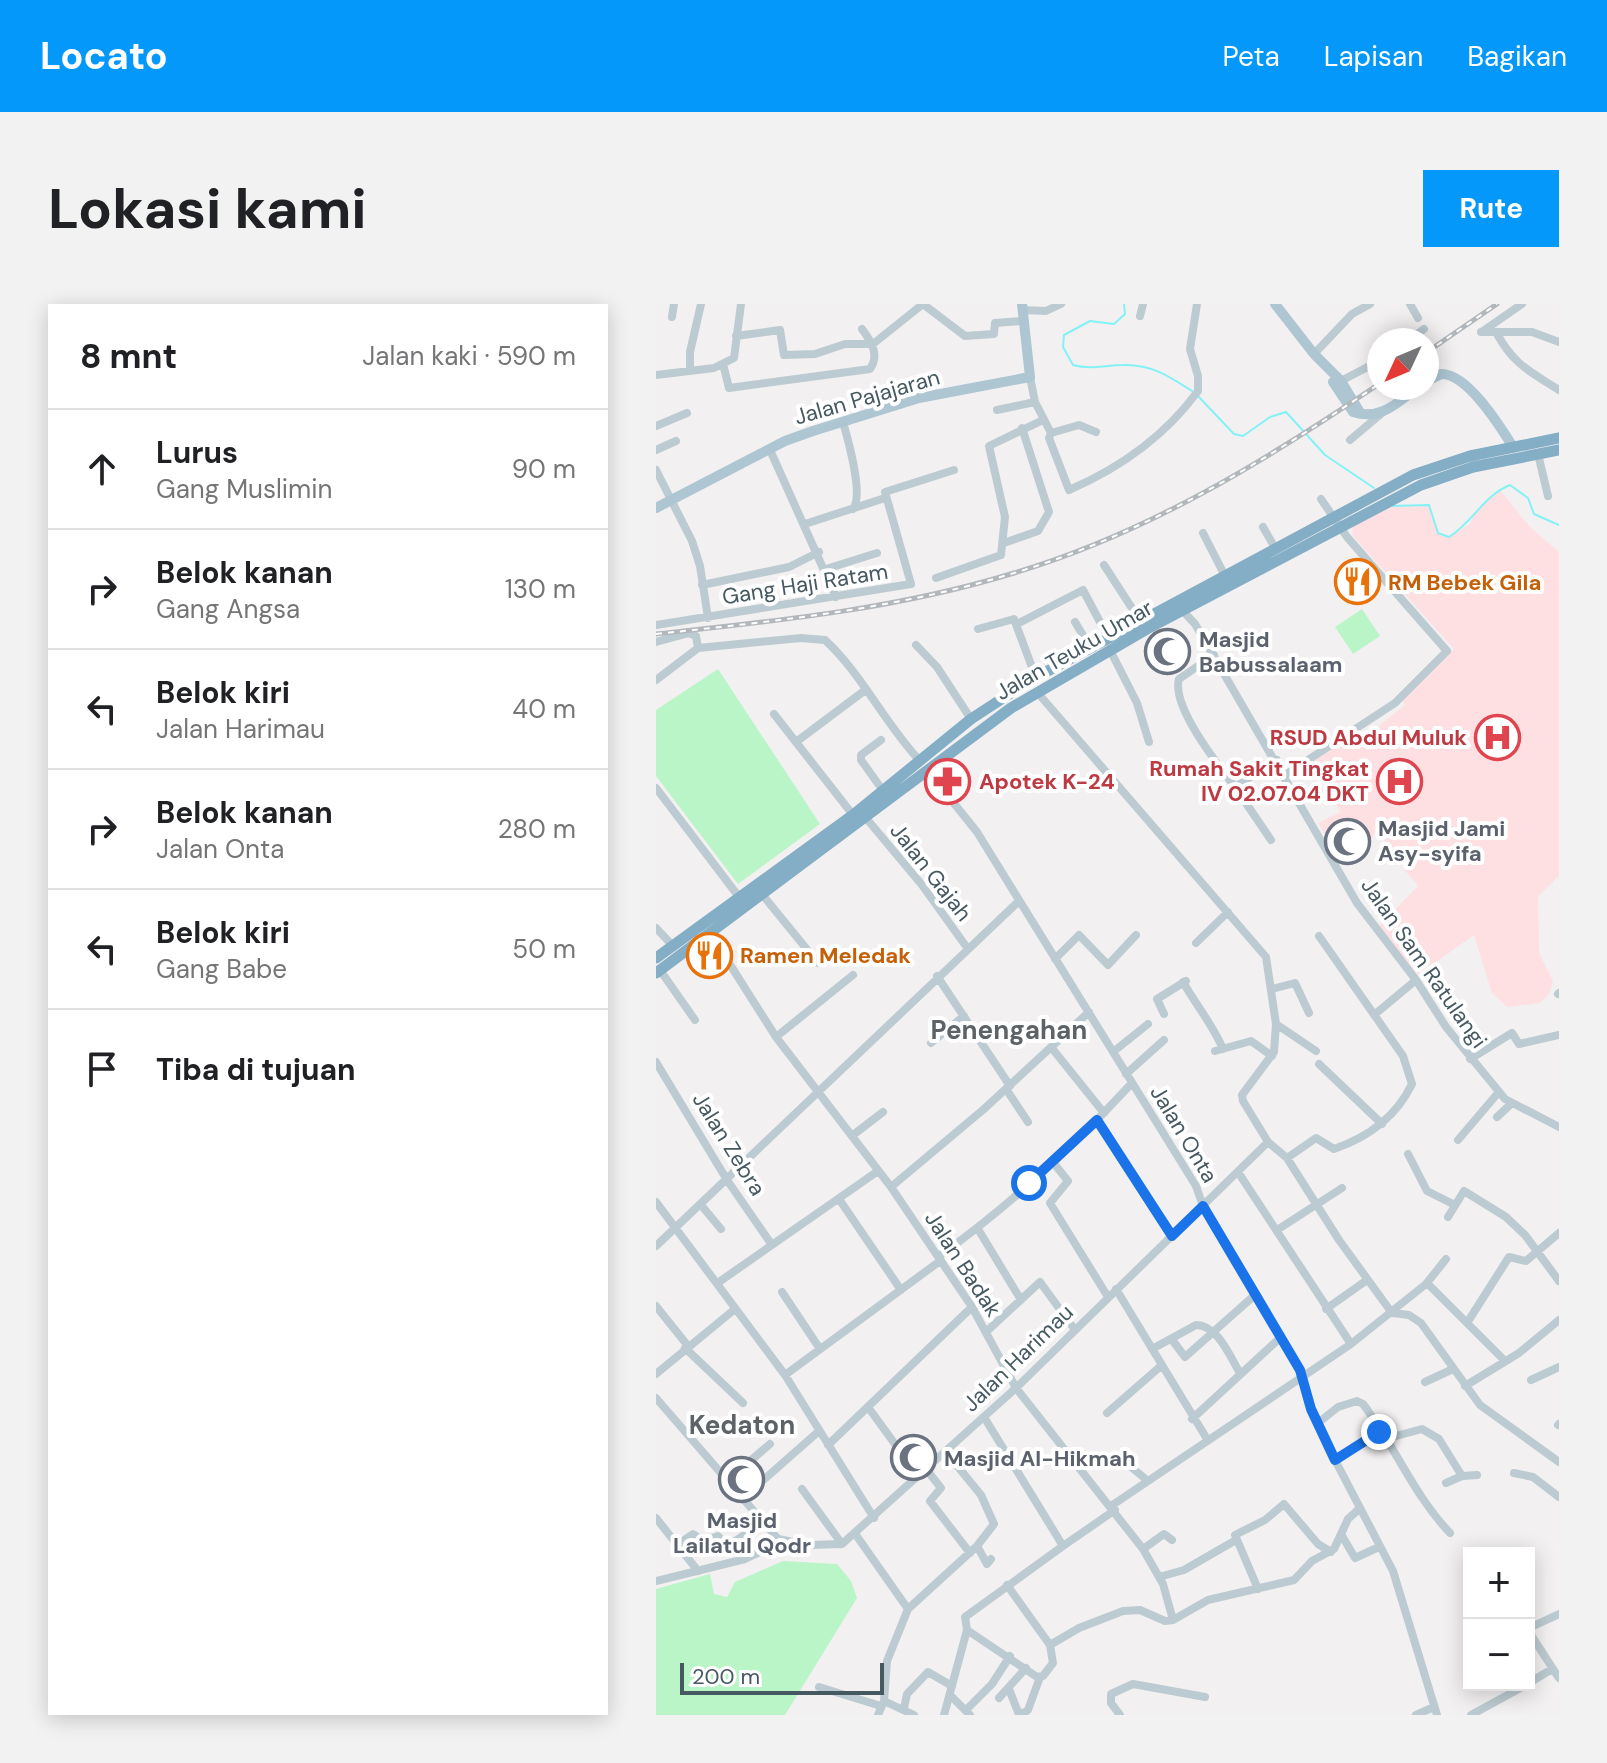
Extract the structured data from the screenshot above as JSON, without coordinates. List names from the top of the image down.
{
  "streets": {
    "highway": ["Jalan Teuku Umar"],
    "main road": ["Jalan Pajajaran"],
    "street": [
      "Gang Haji Ratam",
      "Jalan Gajah",
      "Jalan Sam Ratulangi",
      "Jalan Onta",
      "Jalan Zebra",
      "Jalan Badak",
      "Jalan Harimau"
    ]
  },
  "crossings": [
    ["Jalan Pajajaran", "Gang Haji Ratam"],
    ["Jalan Teuku Umar", "Jalan Gajah"],
    ["Jalan Teuku Umar", "Jalan Sam Ratulangi"],
    ["Jalan Teuku Umar", "Jalan Onta"],
    ["Jalan Teuku Umar", "Jalan Badak"],
    ["Jalan Onta", "Jalan Harimau"],
    ["Jalan Badak", "Jalan Harimau"]
  ],
  "districts": ["Penengahan", "Kedaton"],
  "places": {
    "restaurant": ["RM Bebek Gila", "Ramen Meledak"],
    "mosque": [
      "Masjid Babussalaam",
      "Masjid Jami Asy-syifa",
      "Masjid Al-Hikmah",
      "Masjid Lailatul Qodr"
    ],
    "hospital": ["RSUD Abdul Muluk", "Rumah Sakit Tingkat IV 02.07.04 DKT"],
    "pharmacy": ["Apotek K-24"]
  },
  "scale_bar": "200 m",
  "north": "bottom left",
  "page": {
    "header": "Locato",
    "nav": ["Peta", "Lapisan", "Bagikan"],
    "buttons": "Rute",
    "title": "Lokasi kami",
    "heading": ["8 mnt", "Jalan kaki · 590 m"],
    "list": [
      ["Lurus", "Gang Muslimin", "90 m"],
      ["Belok kanan", "Gang Angsa", "130 m"],
      ["Belok kiri", "Jalan Harimau", "40 m"],
      ["Belok kanan", "Jalan Onta", "280 m"],
      ["Belok kiri", "Gang Babe", "50 m"],
      "Tiba di tujuan"
    ],
    "map_buttons": ["+", "−"],
    "scale": "200 m"
  }
}
